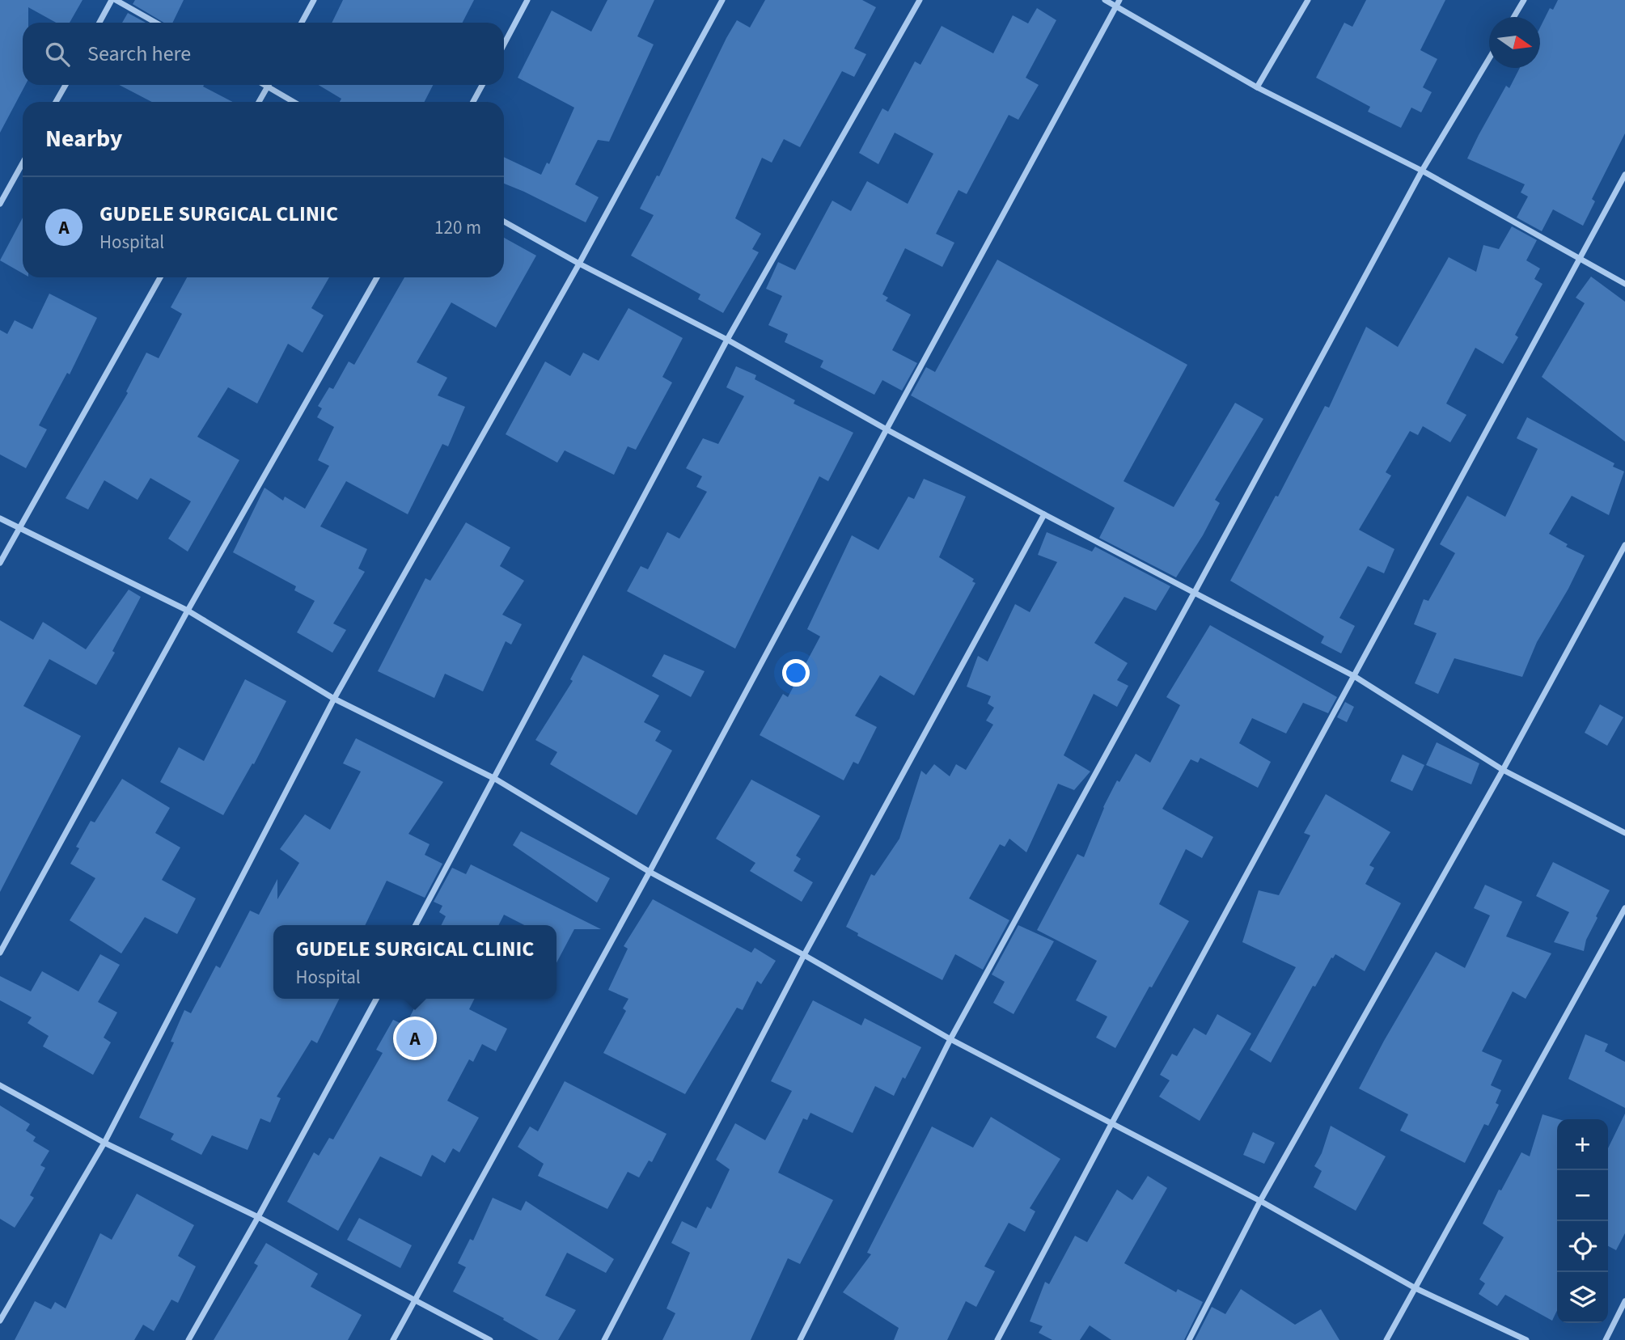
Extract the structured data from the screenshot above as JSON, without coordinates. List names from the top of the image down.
{
  "north": "right",
  "page": {
    "search": "Search here",
    "heading": "Nearby",
    "list": [
      {
        "mark": "A",
        "name": "GUDELE SURGICAL CLINIC",
        "note": "Hospital",
        "value": "120 m"
      }
    ],
    "popup": ["GUDELE SURGICAL CLINIC", "Hospital"],
    "pins": "A",
    "map_buttons": ["+", "−"]
  }
}
